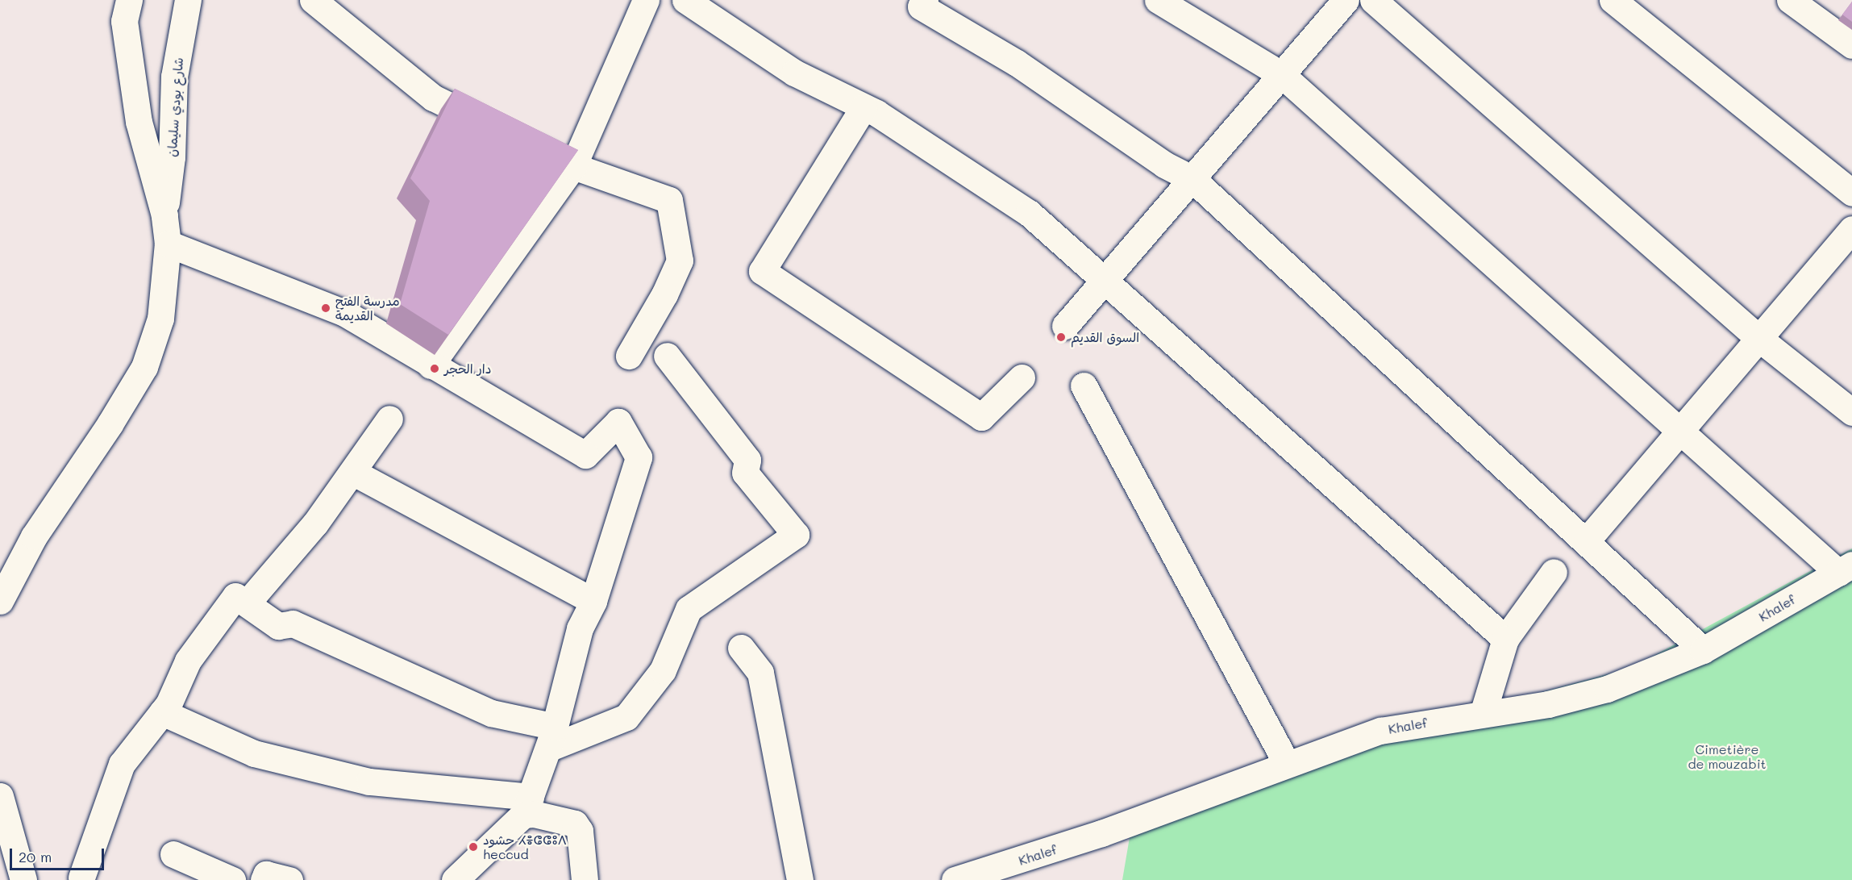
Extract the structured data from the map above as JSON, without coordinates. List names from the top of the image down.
{
  "streets": {
    "street": ["شارع بودي سليمان", "Khalef"]
  },
  "parks": ["Cimetière de mouzabit"],
  "places": [
    "مدرسة الفتح القديمة",
    "السوق القديم",
    "دار الحجر",
    "حشود ⵃⴻⵛⵛⵓⴷ heccud"
  ],
  "scale_bar": "20 m"
}
